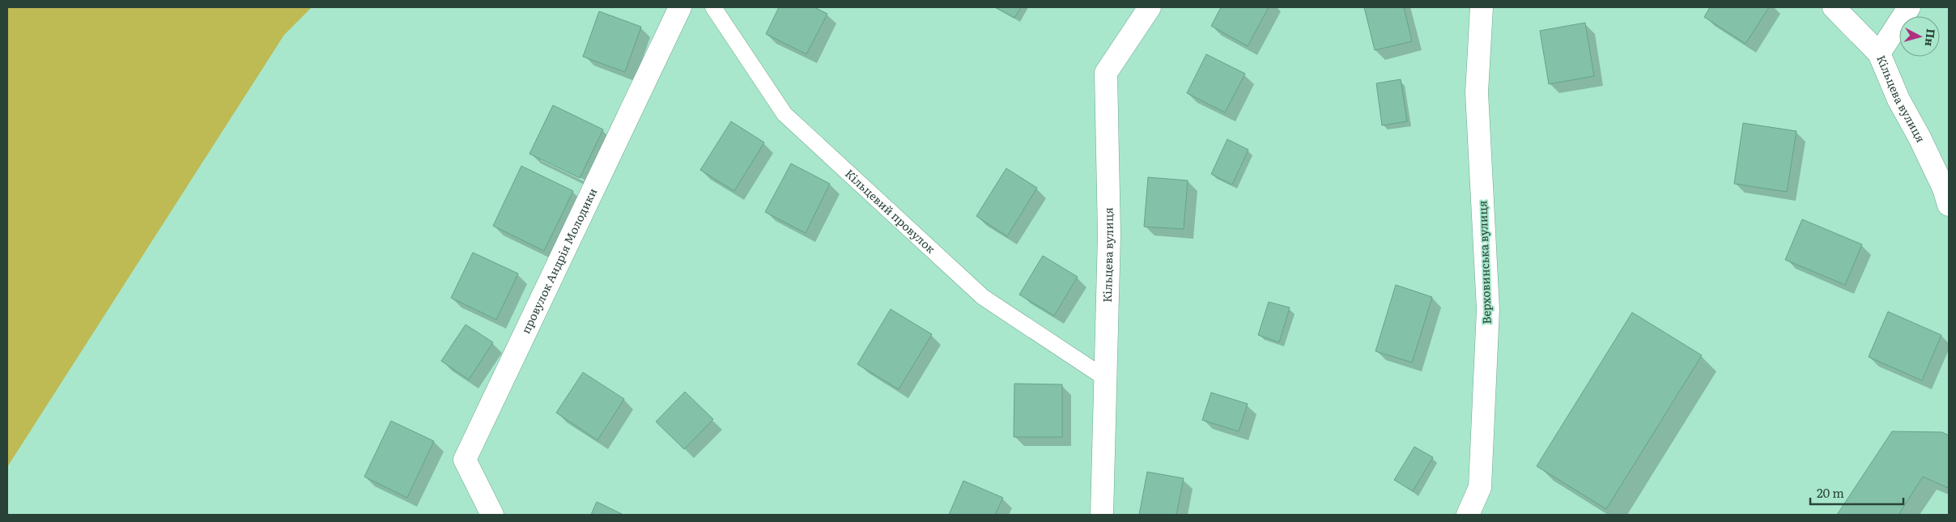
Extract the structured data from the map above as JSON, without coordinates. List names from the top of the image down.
{
  "streets": {
    "street": ["Кільцева вулиця", "провулок Андрія Молодики", "Верховинська вулиця"],
    "lane": ["Кільцевий провулок"]
  },
  "crossings": [
    ["Кільцева вулиця", "Кільцевий провулок"]
  ],
  "scale_bar": "20 m",
  "north": "right"
}
